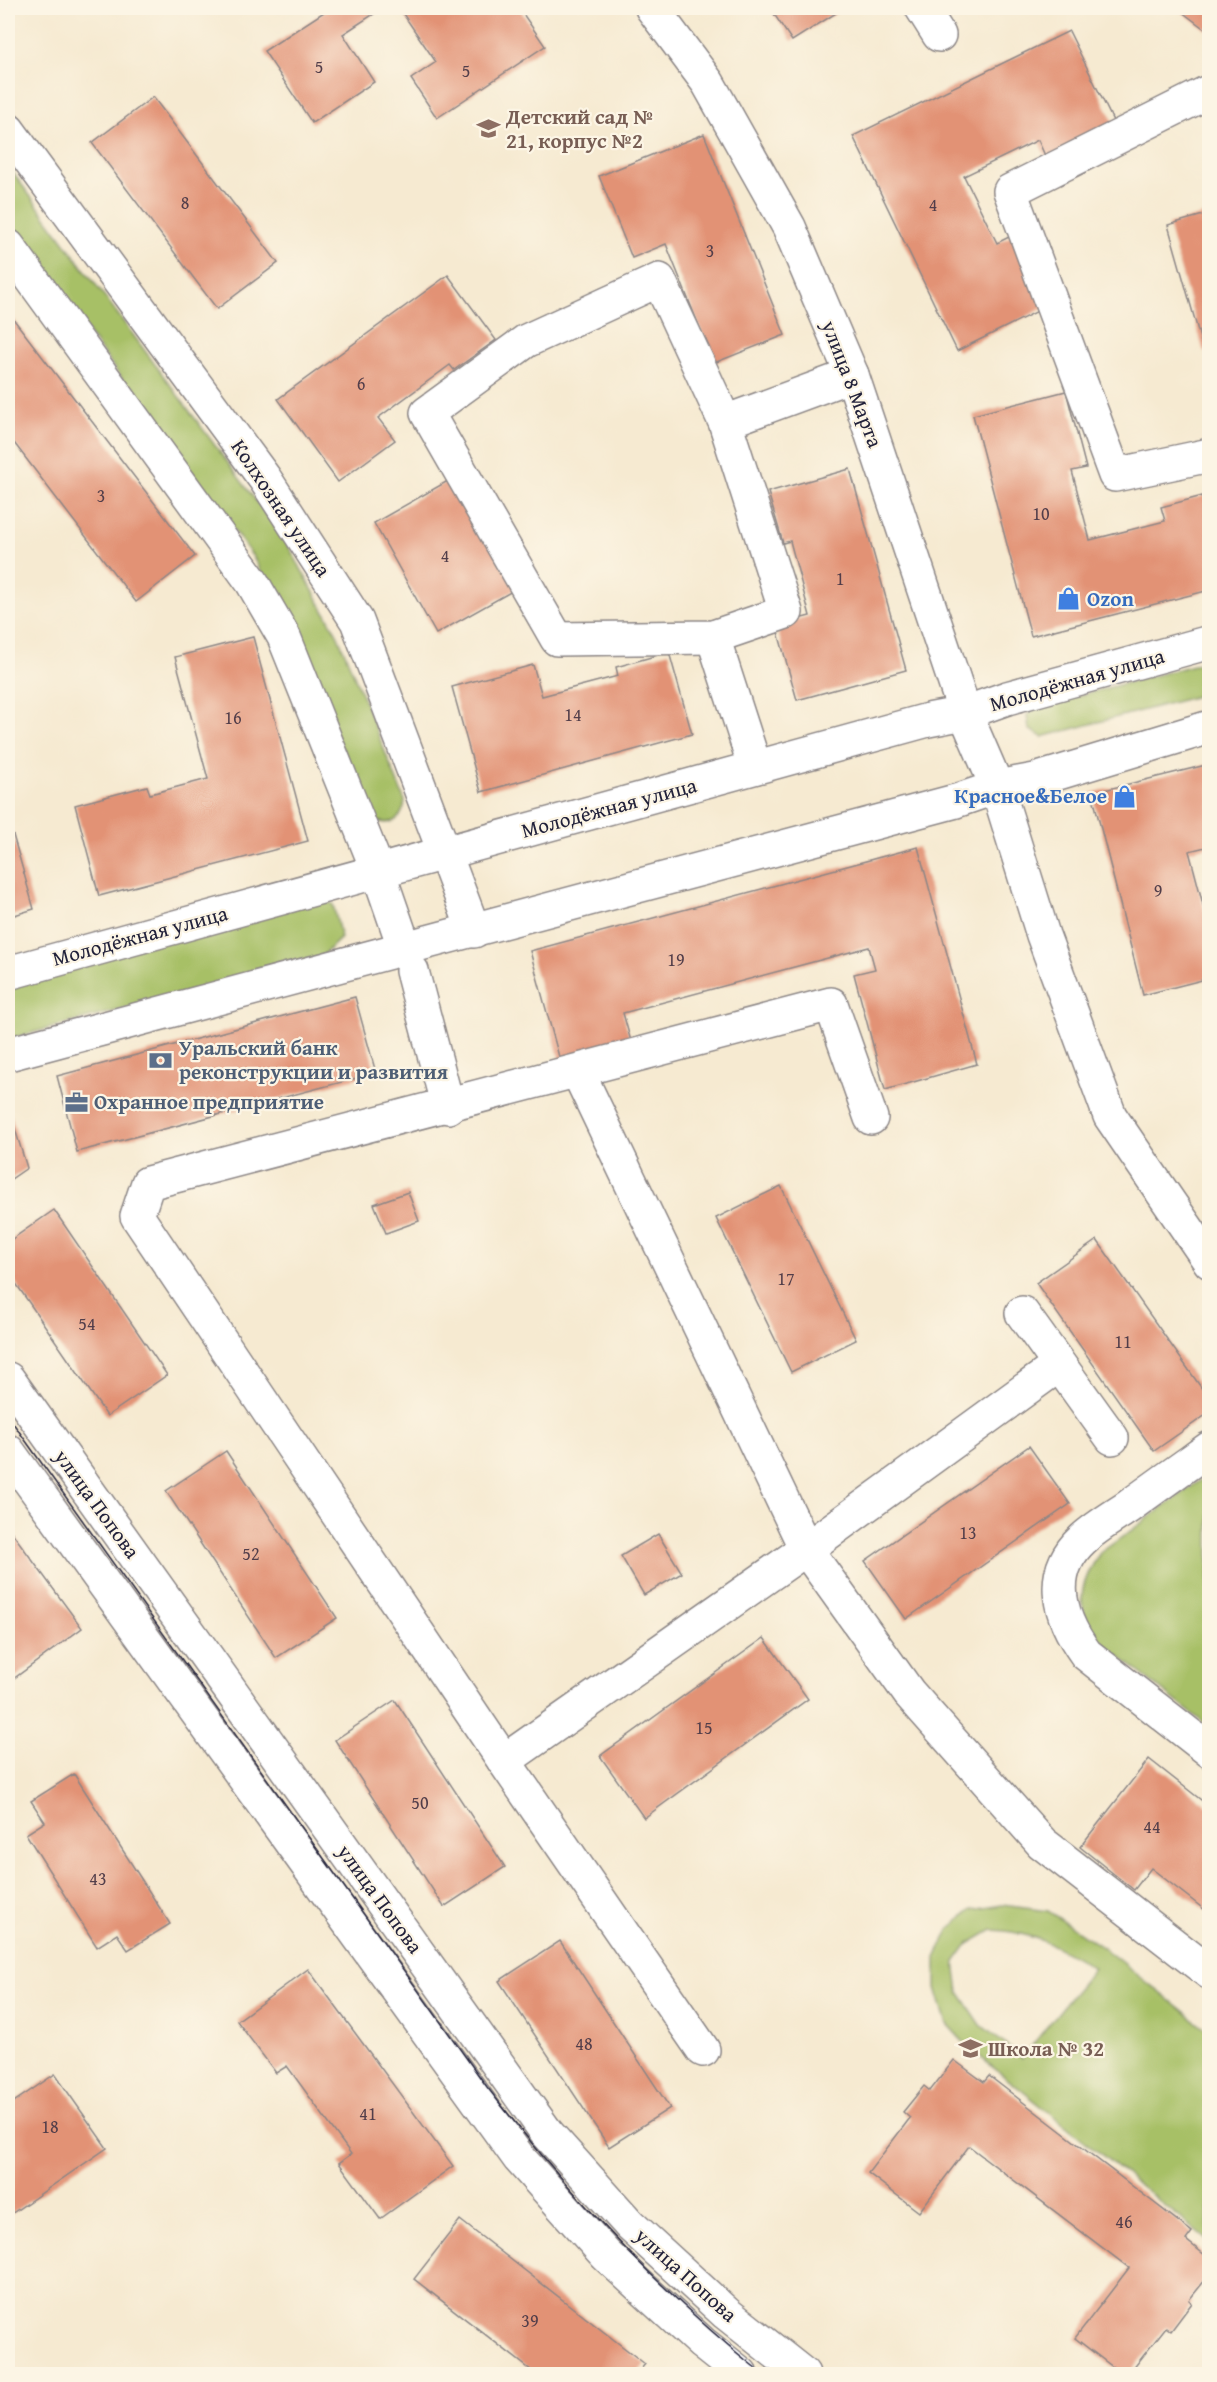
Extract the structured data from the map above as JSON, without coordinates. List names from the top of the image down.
{
  "streets": {
    "street": [
      "улица 8 Марта",
      "Колхозная улица",
      "Молодёжная улица",
      "улица Попова"
    ]
  },
  "crossings": [
    ["улица 8 Марта", "Молодёжная улица"],
    ["Колхозная улица", "Молодёжная улица"]
  ],
  "places": {
    "school or university": ["Детский сад № 21, корпус №2", "Школа № 32"],
    "shop": ["Ozon", "Красное&Белое"],
    "bank": ["Уральский банк реконструкции и развития"],
    "office": ["Охранное предприятие"]
  },
  "house_numbers": [
    "5",
    "5",
    "8",
    "4",
    "3",
    "6",
    "3",
    "10",
    "4",
    "1",
    "14",
    "16",
    "9",
    "19",
    "17",
    "54",
    "11",
    "13",
    "52",
    "15",
    "50",
    "44",
    "43",
    "48",
    "41",
    "18",
    "46",
    "39"
  ]
}
